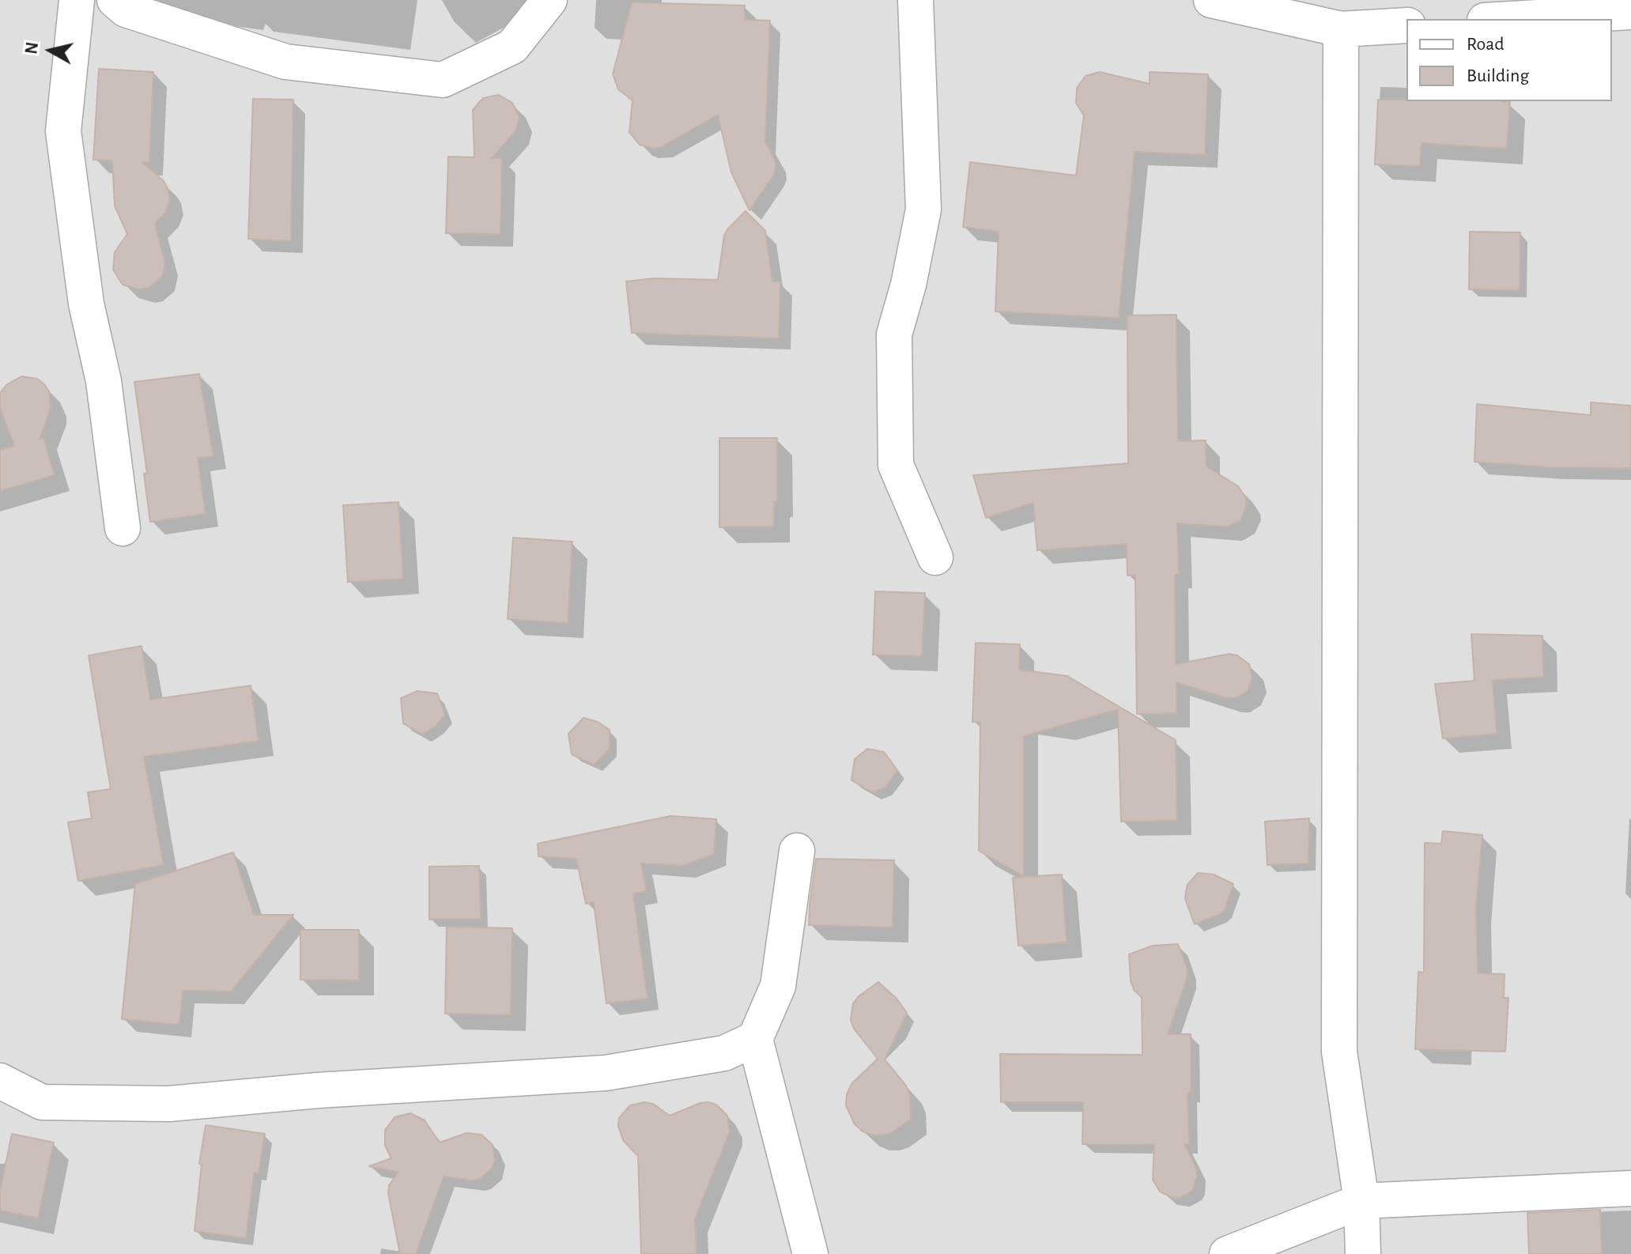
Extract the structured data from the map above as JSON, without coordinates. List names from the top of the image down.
{
  "legend": ["Road", "Building"],
  "north": "left"
}
